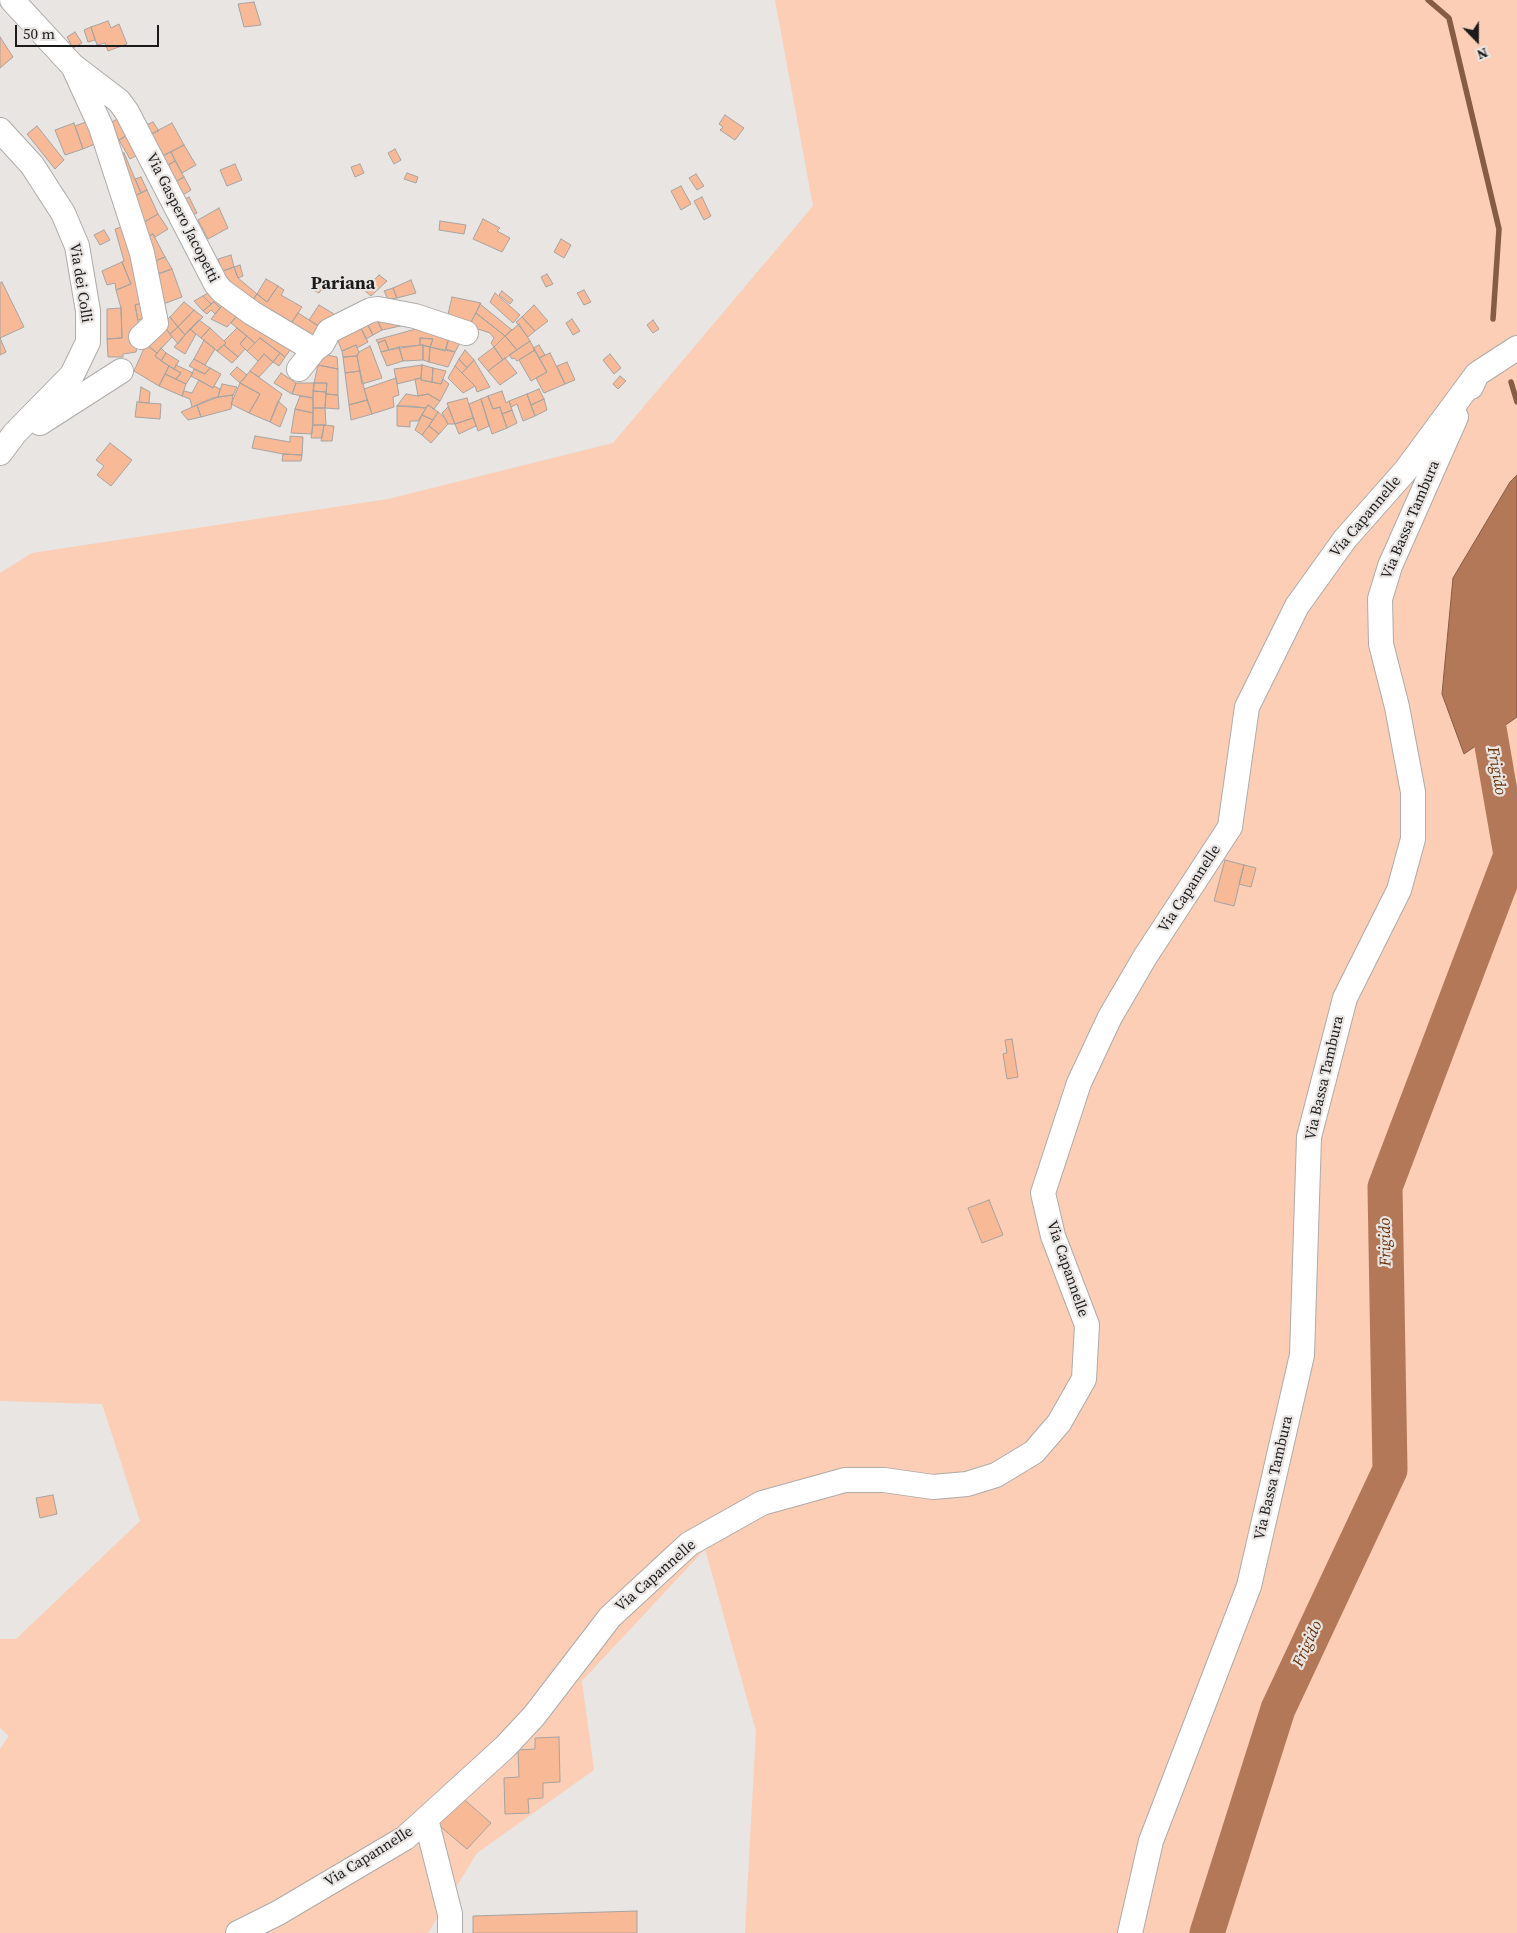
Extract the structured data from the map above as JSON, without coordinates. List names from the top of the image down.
{
  "streets": {
    "street": [
      "Via Gaspero Jacopetti",
      "Via dei Colli",
      "Via Capannelle",
      "Via Bassa Tambura"
    ]
  },
  "crossings": [
    ["Via Capannelle", "Via Bassa Tambura"]
  ],
  "districts": ["Pariana"],
  "water": ["Frigido"],
  "scale_bar": "50 m",
  "north": "bottom"
}
